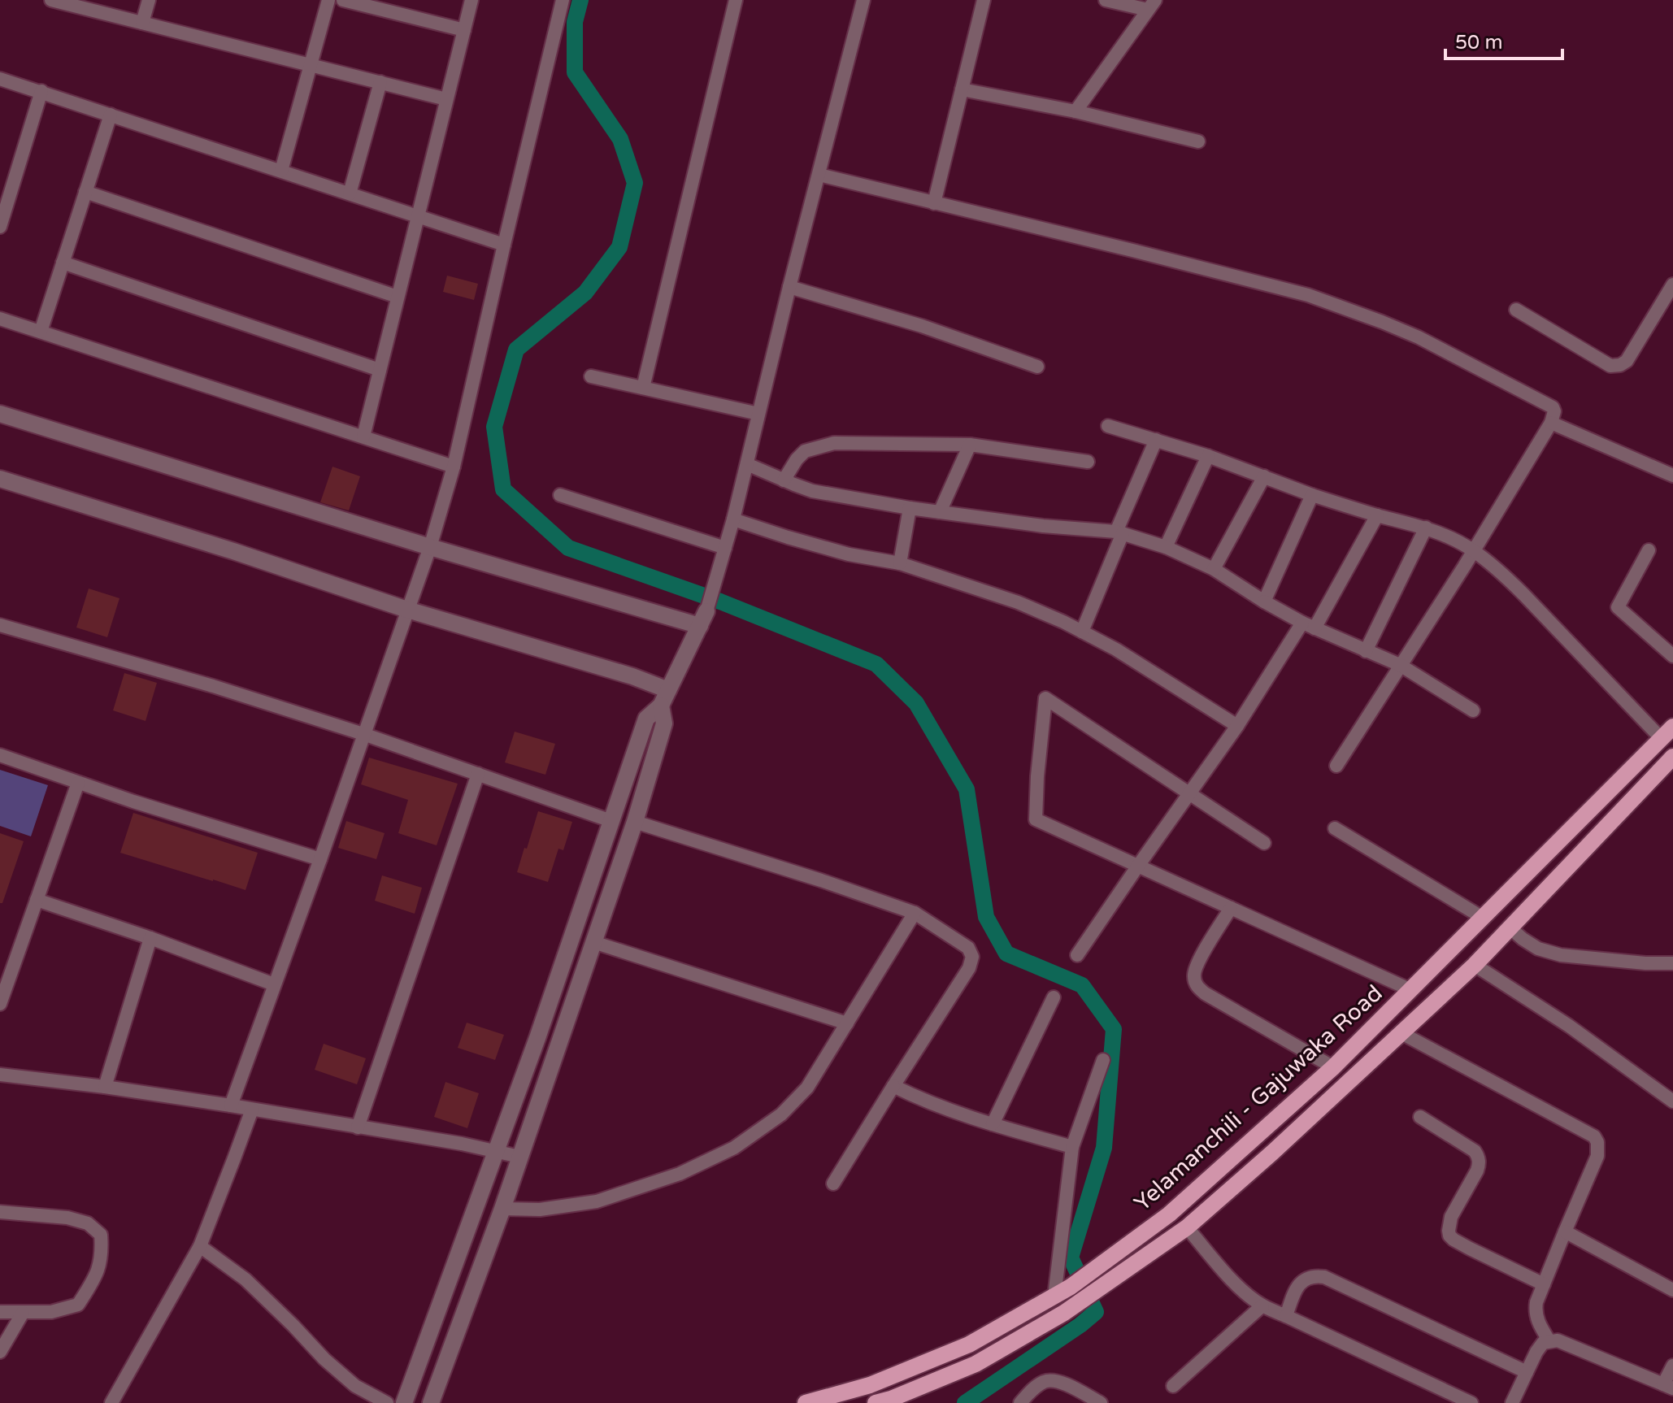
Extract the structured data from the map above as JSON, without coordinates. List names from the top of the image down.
{
  "streets": {
    "main road": ["Yelamanchili - Gajuwaka Road"]
  },
  "scale_bar": "50 m"
}
